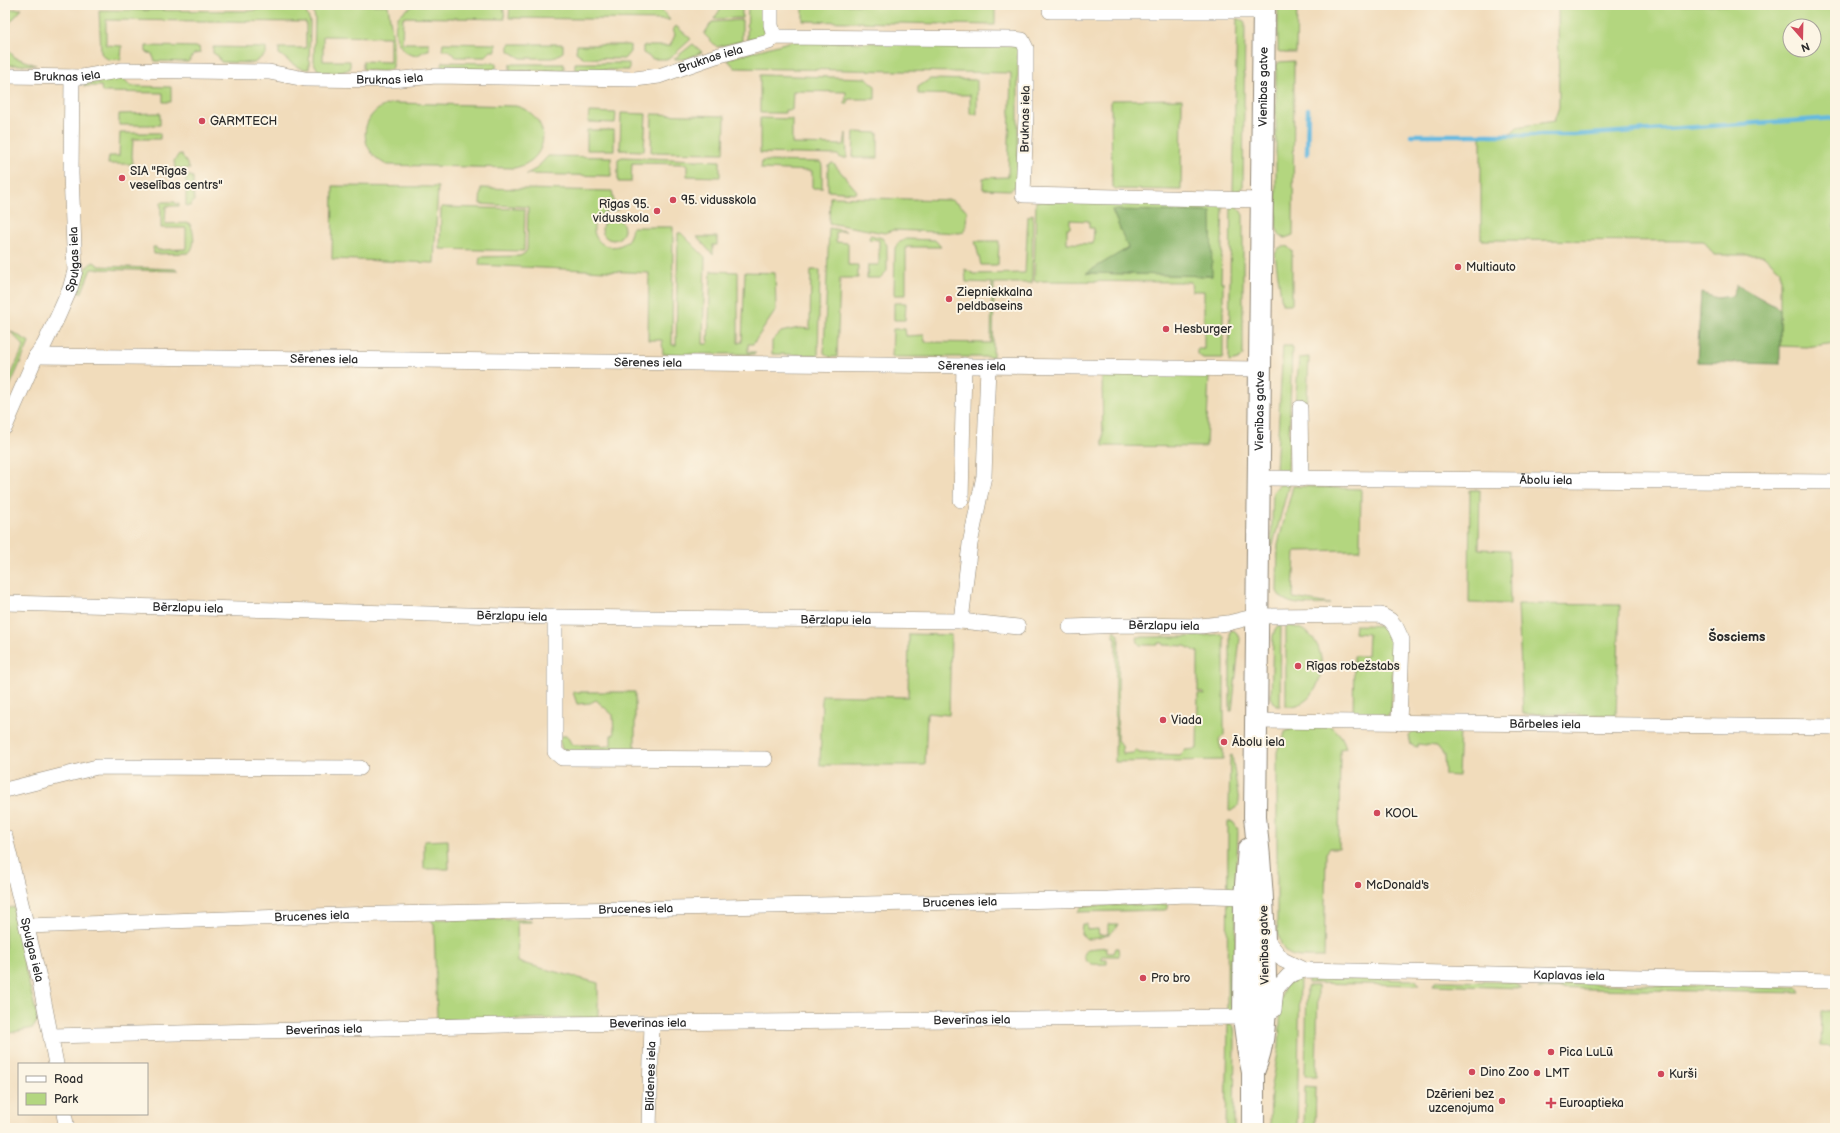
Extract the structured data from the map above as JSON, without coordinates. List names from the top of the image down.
{
  "streets": {
    "highway": ["Vienības gatve"],
    "street": [
      "Bruknas iela",
      "Spulgas iela",
      "Sērenes iela",
      "Ābolu iela",
      "Bērzlapu iela",
      "Bārbeles iela",
      "Brucenes iela",
      "Kaplavas iela",
      "Beverīnas iela",
      "Blīdenes iela"
    ]
  },
  "crossings": [
    ["Bruknas iela", "Vienības gatve"],
    ["Bruknas iela", "Spulgas iela"],
    ["Vienības gatve", "Sērenes iela"],
    ["Vienības gatve", "Ābolu iela"],
    ["Vienības gatve", "Bērzlapu iela"],
    ["Vienības gatve", "Bārbeles iela"],
    ["Vienības gatve", "Brucenes iela"],
    ["Vienības gatve", "Kaplavas iela"],
    ["Vienības gatve", "Beverīnas iela"],
    ["Spulgas iela", "Sērenes iela"],
    ["Spulgas iela", "Brucenes iela"],
    ["Spulgas iela", "Beverīnas iela"],
    ["Bērzlapu iela", "Bārbeles iela"],
    ["Beverīnas iela", "Blīdenes iela"]
  ],
  "districts": ["Šosciems"],
  "places": {
    "other": [
      "GARMTECH",
      "SIA \"Rīgas veselības centrs\"",
      "95. vidusskola",
      "Rīgas 95. vidusskola",
      "Multiauto",
      "Ziepniekkalna peldbaseins",
      "Hesburger",
      "Rīgas robežstabs",
      "Viada",
      "Ābolu iela",
      "KOOL",
      "McDonald's",
      "Pro bro",
      "Pica LuLū",
      "Dino Zoo",
      "LMT",
      "Kurši",
      "Dzērieni bez uzcenojuma"
    ],
    "health": ["Euroaptieka"]
  },
  "legend": ["Road", "Park"],
  "north": "bottom"
}
